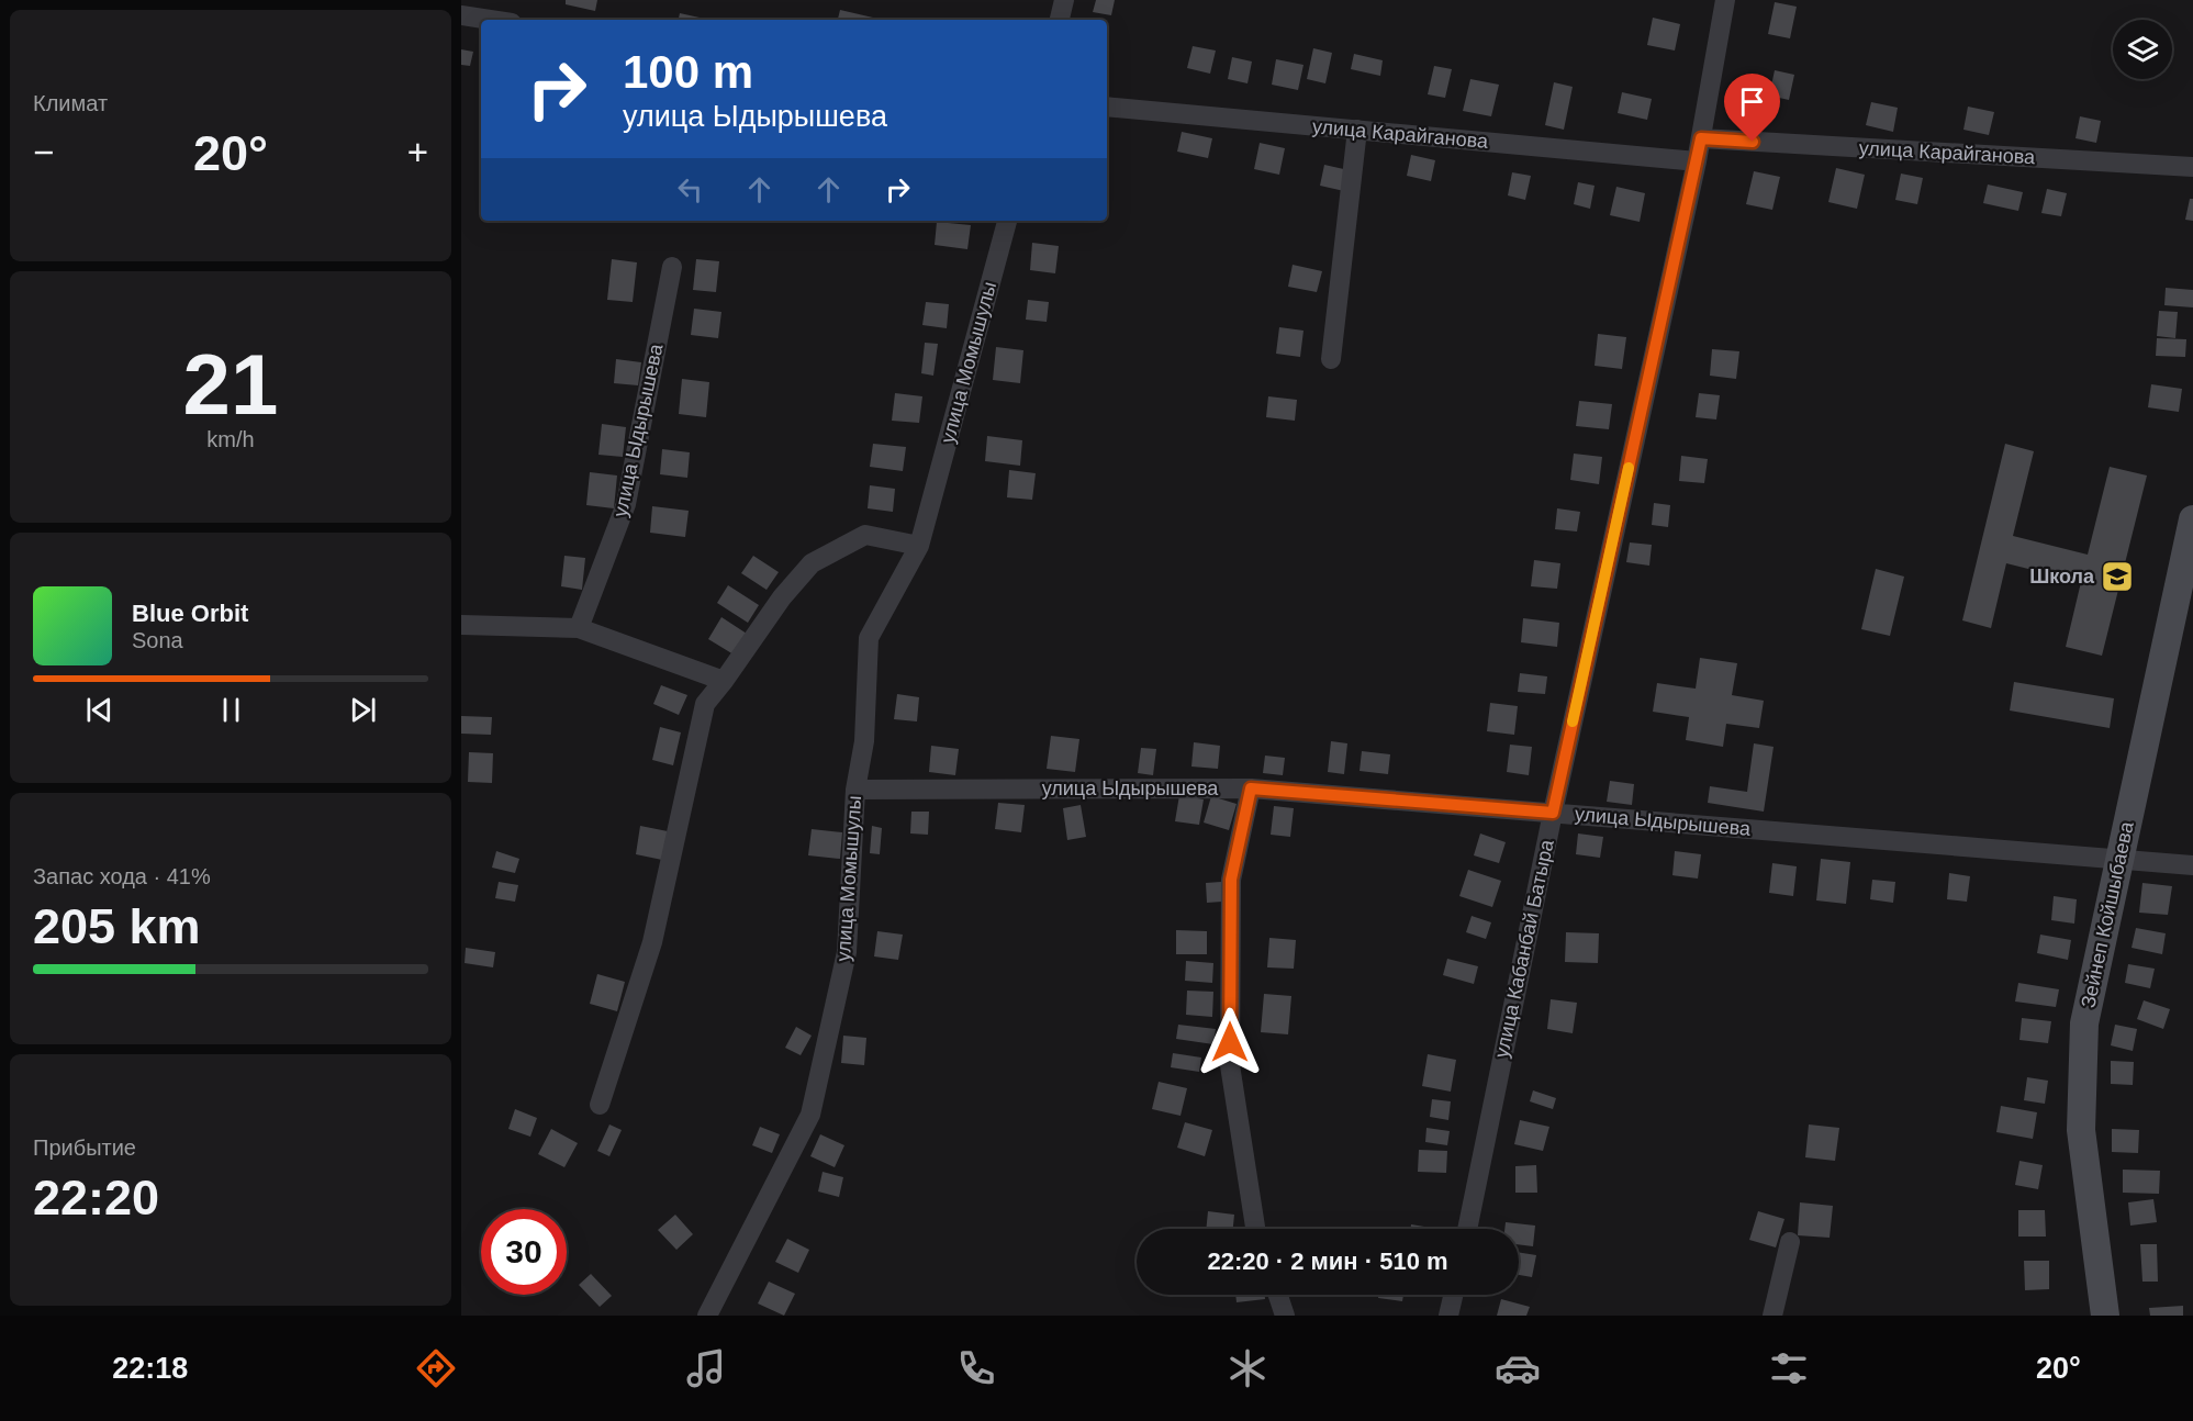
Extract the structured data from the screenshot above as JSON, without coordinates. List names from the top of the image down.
{
  "streets": {
    "street": [
      "улица Карайганова",
      "улица Момышулы",
      "улица Ыдырышева",
      "Зейнеп Койшыбаева",
      "улица Кабанбай Батыра"
    ]
  },
  "crossings": [
    ["улица Карайганова", "улица Кабанбай Батыра"],
    ["улица Момышулы", "улица Ыдырышева"],
    ["улица Ыдырышева", "Зейнеп Койшыбаева"],
    ["улица Ыдырышева", "улица Кабанбай Батыра"]
  ],
  "places": {
    "school or university": ["Школа"]
  },
  "page": {
    "tile": [
      "Климат",
      ["21", "km/h"],
      ["Запас хода · 41%", "205 km"],
      ["Прибытие", "22:20"]
    ],
    "turn": ["100 m", "улица Ыдырышева"],
    "heat": ["−", "20°", "+"],
    "song": ["Blue Orbit", "Sona"],
    "limit": "30",
    "trip": "22:20 · 2 мин · 510 m",
    "tabs": ["22:18", "20°"]
  }
}
